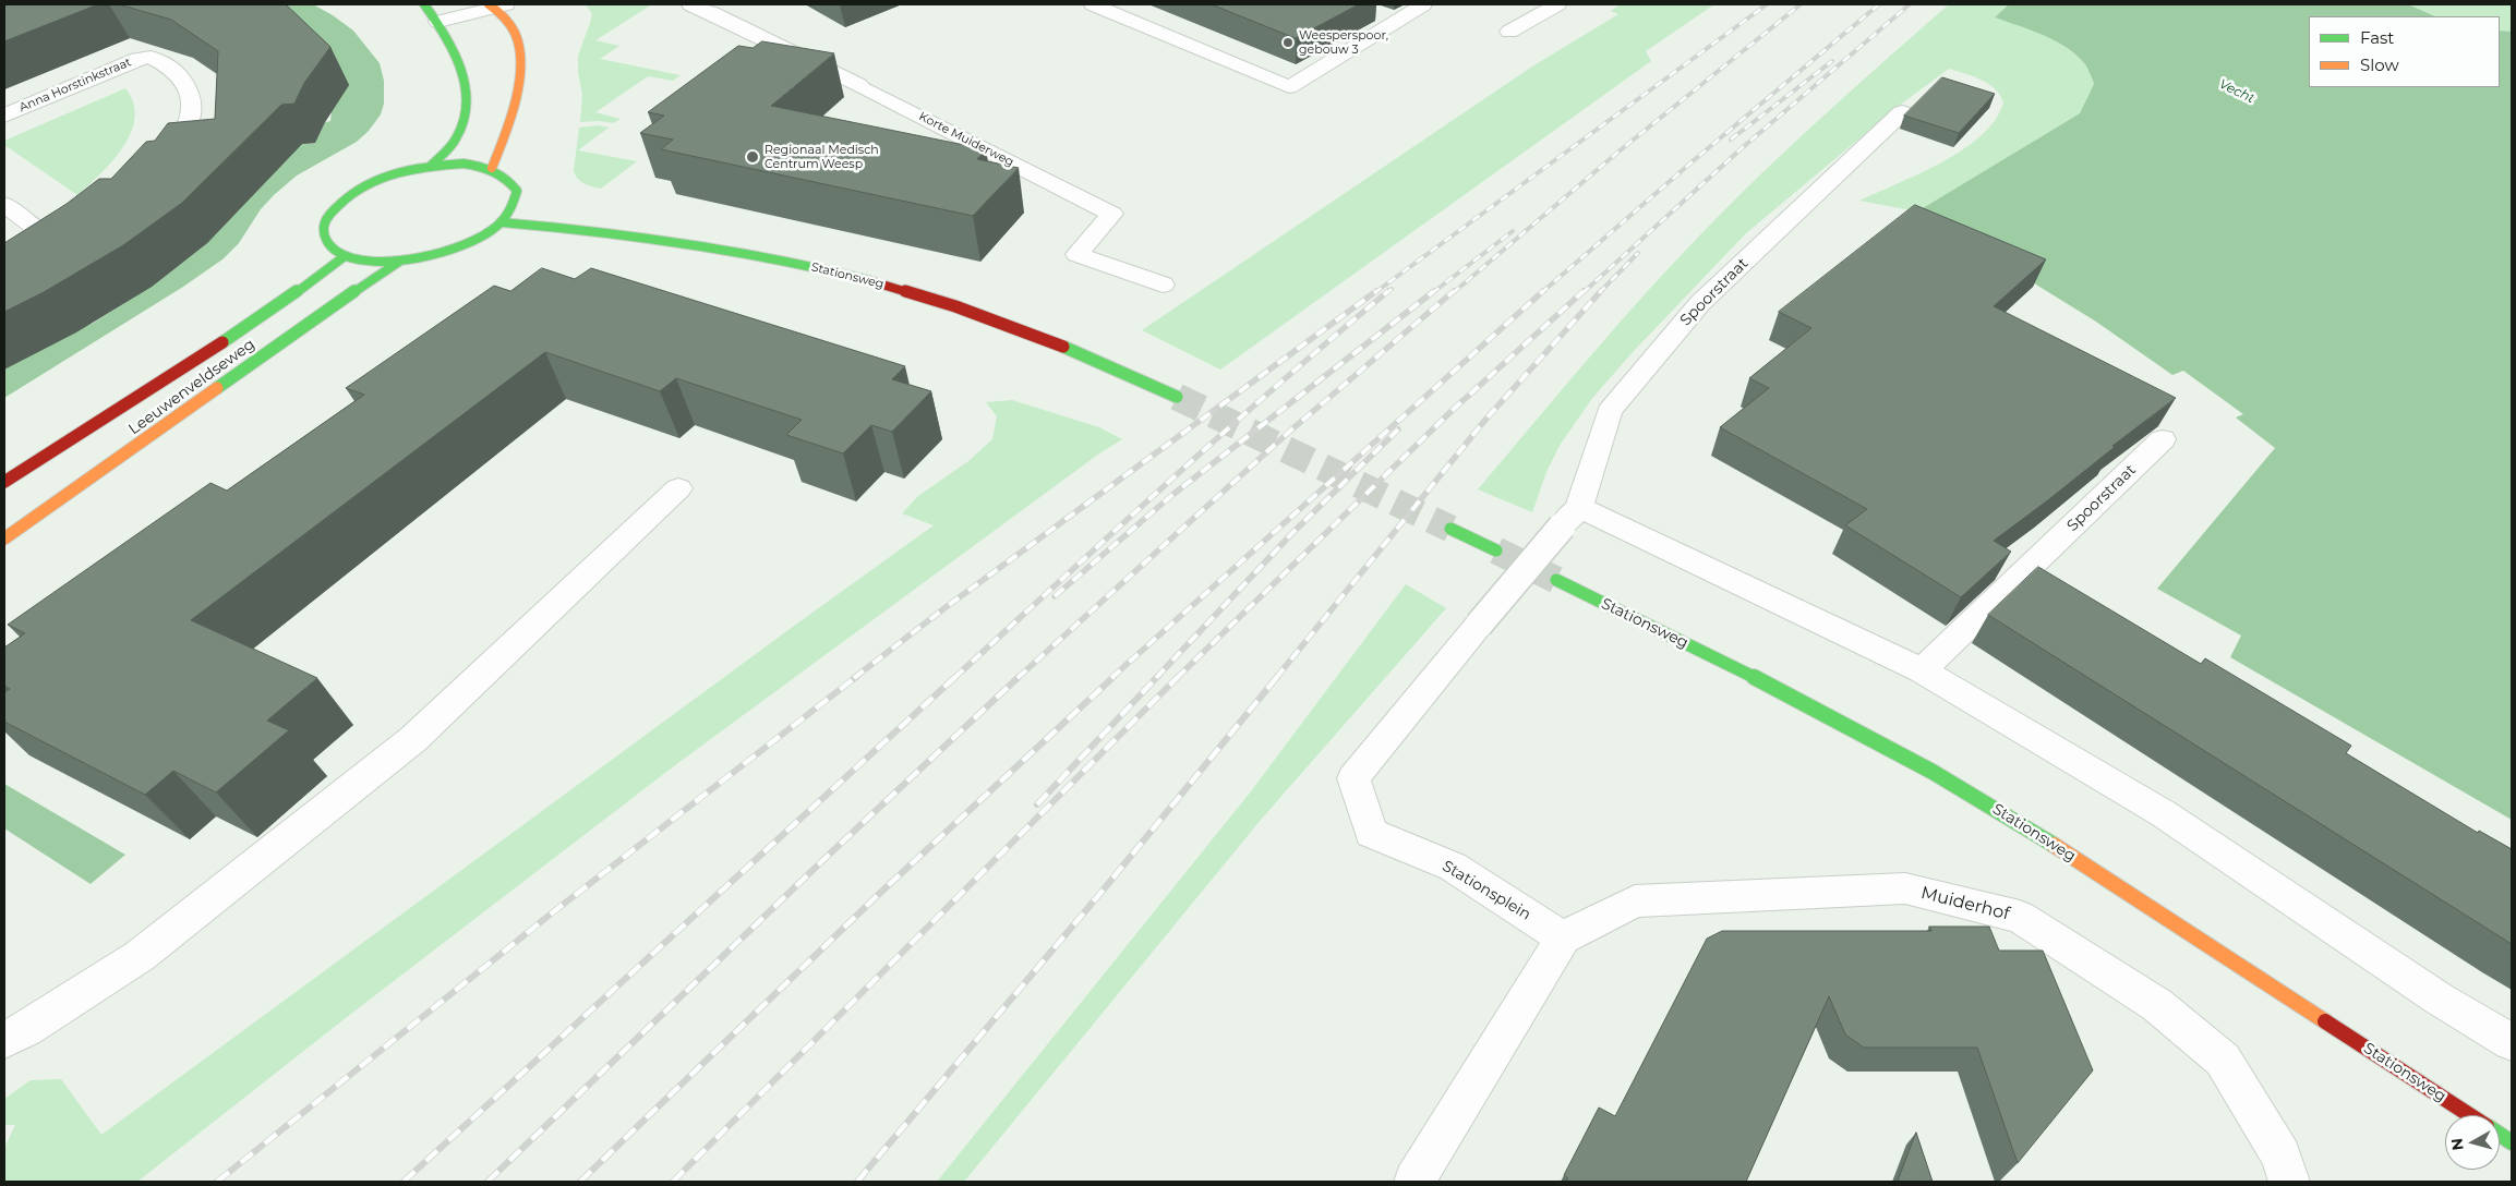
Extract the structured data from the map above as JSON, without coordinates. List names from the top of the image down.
{
  "streets": {
    "main road": ["Stationsweg", "Leeuwenveldseweg"],
    "street": [
      "Anna Horstinkstraat",
      "Korte Muiderweg",
      "Spoorstraat",
      "Stationsplein",
      "Muiderhof"
    ]
  },
  "crossings": [
    ["Spoorstraat", "Stationsplein"],
    ["Stationsplein", "Muiderhof"]
  ],
  "water": ["Vecht"],
  "places": ["Weesperspoor, gebouw 3", "Regionaal Medisch Centrum Weesp"],
  "legend": ["Fast", "Slow"],
  "north": "left"
}
